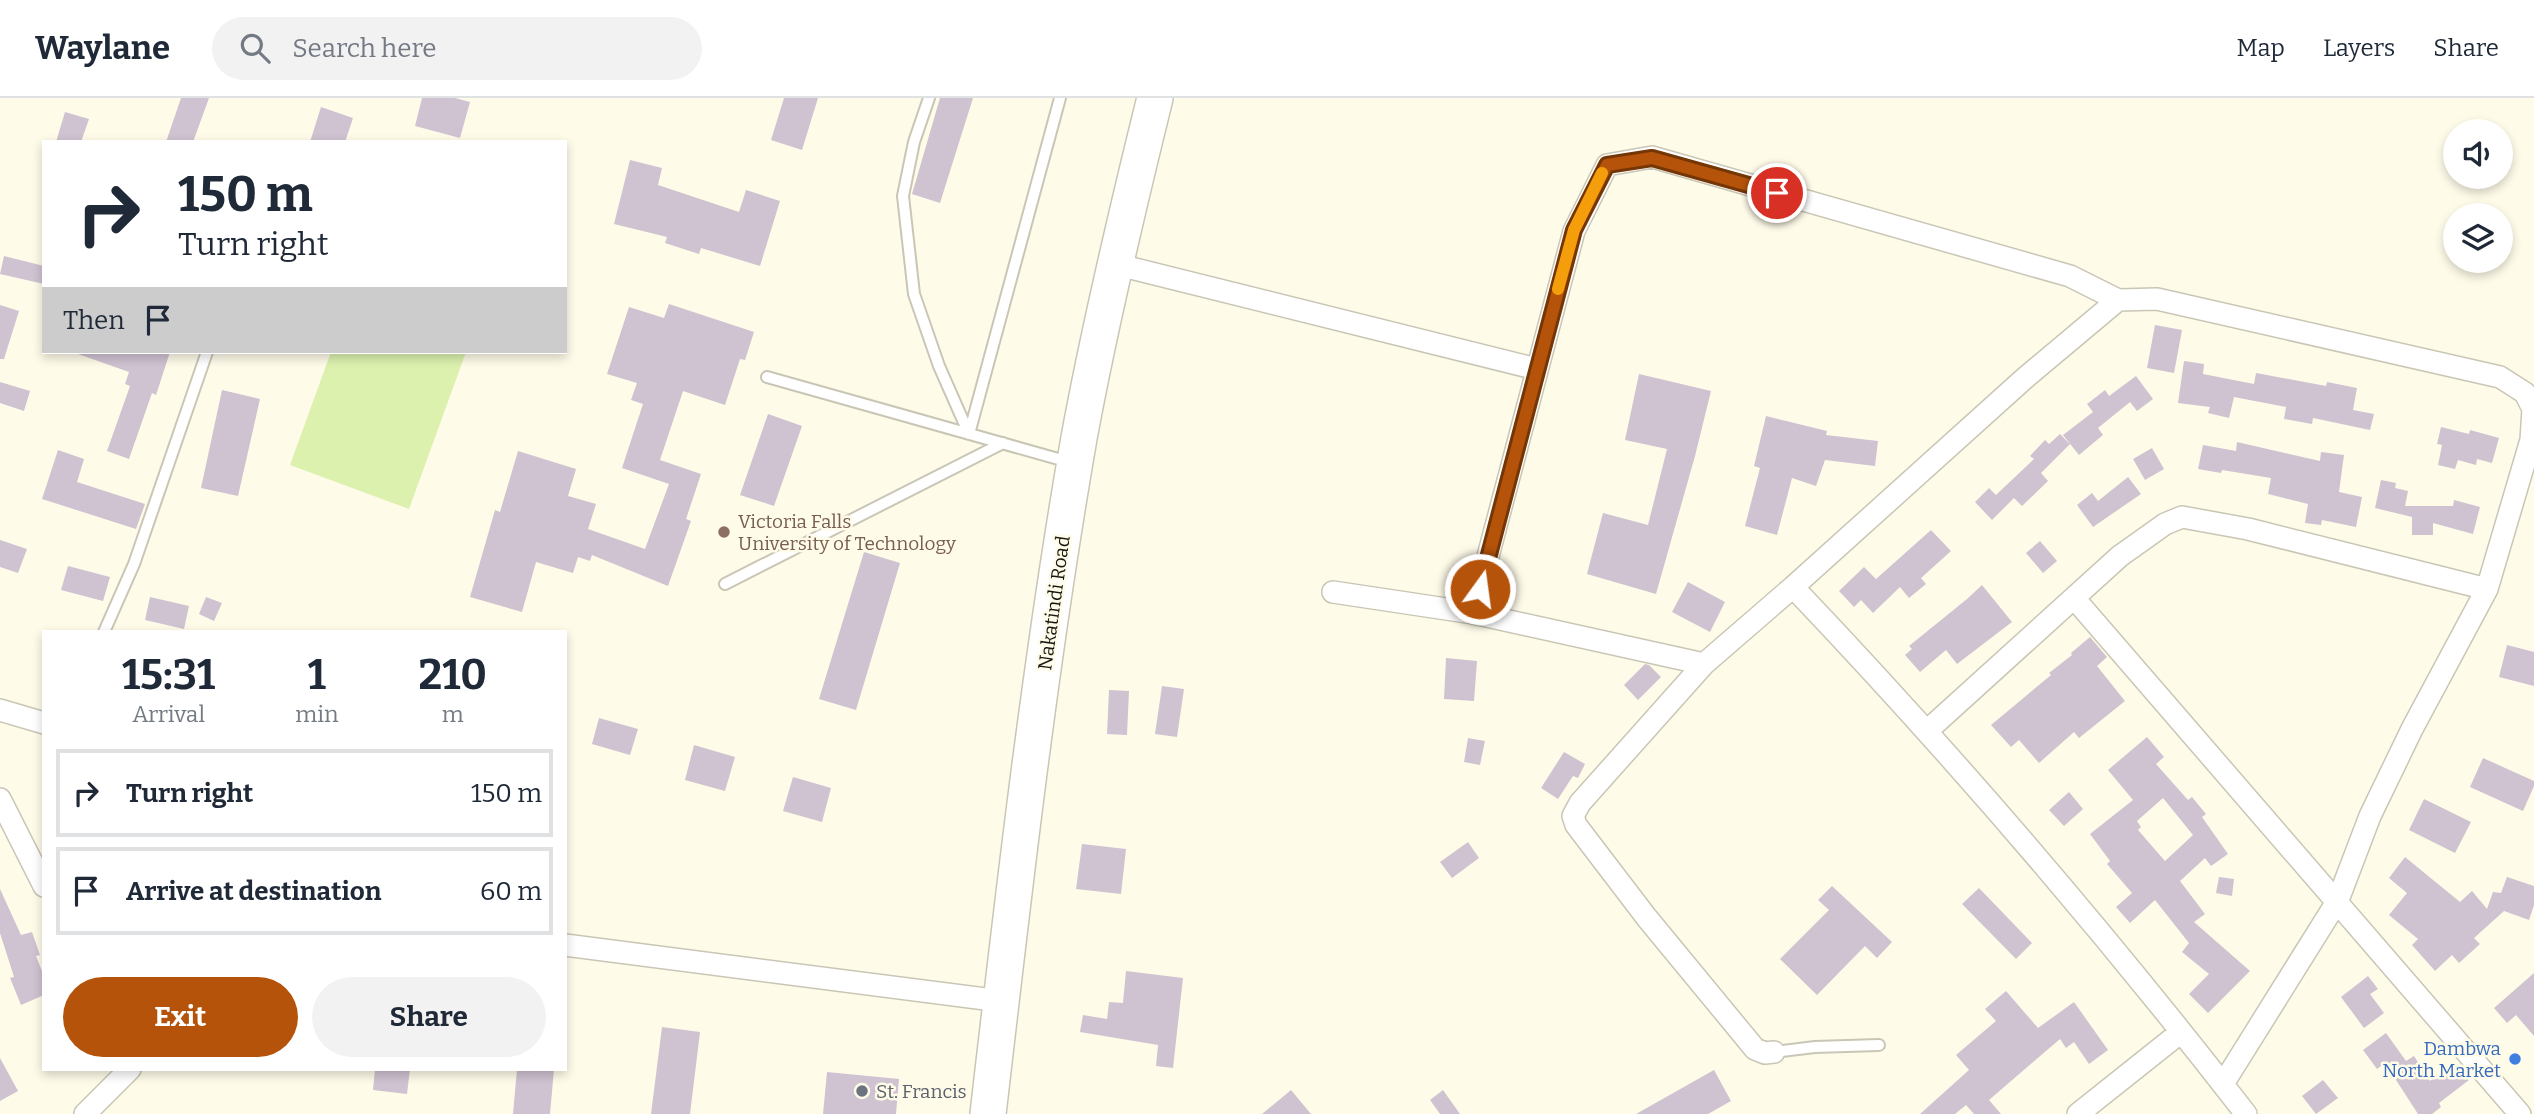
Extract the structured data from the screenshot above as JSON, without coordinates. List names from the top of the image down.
{
  "streets": {
    "highway": ["Nakatindi Road"]
  },
  "places": ["Victoria Falls University of Technology", "Dambwa North Market", "St. Francis"],
  "page": {
    "header": "Waylane",
    "search": "Search here",
    "nav": ["Map", "Layers", "Share"],
    "turn": ["150 m", "Turn right"],
    "then": "Then",
    "eta": [
      "15:31",
      "Arrival",
      "1",
      "min",
      "210",
      "m"
    ],
    "list": [
      {
        "name": "Turn right",
        "value": "150 m"
      },
      {
        "name": "Arrive at destination",
        "value": "60 m"
      }
    ],
    "buttons": ["Exit", "Share"]
  }
}
